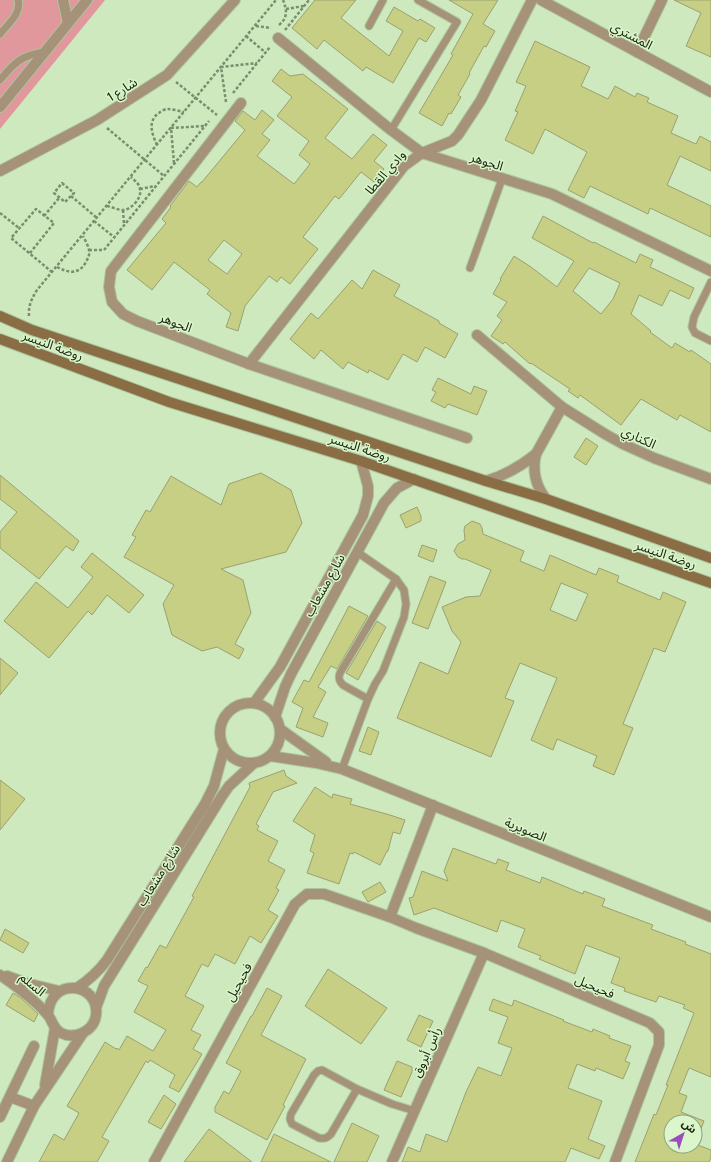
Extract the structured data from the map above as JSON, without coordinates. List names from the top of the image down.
{
  "streets": {
    "street": [
      "المشتري",
      "شارع 1",
      "الجوهر",
      "وادي القطا",
      "روضة النيسر",
      "الكناري",
      "شارع مشعاب",
      "الصويرية",
      "فحيحيل",
      "السلم",
      "رأس أبروق"
    ]
  },
  "crossings": [
    ["الجوهر", "وادي القطا"],
    ["روضة النيسر", "شارع مشعاب"],
    ["شارع مشعاب", "الصويرية"],
    ["شارع مشعاب", "السلم"],
    ["فحيحيل", "رأس أبروق"]
  ],
  "north": "top right"
}
